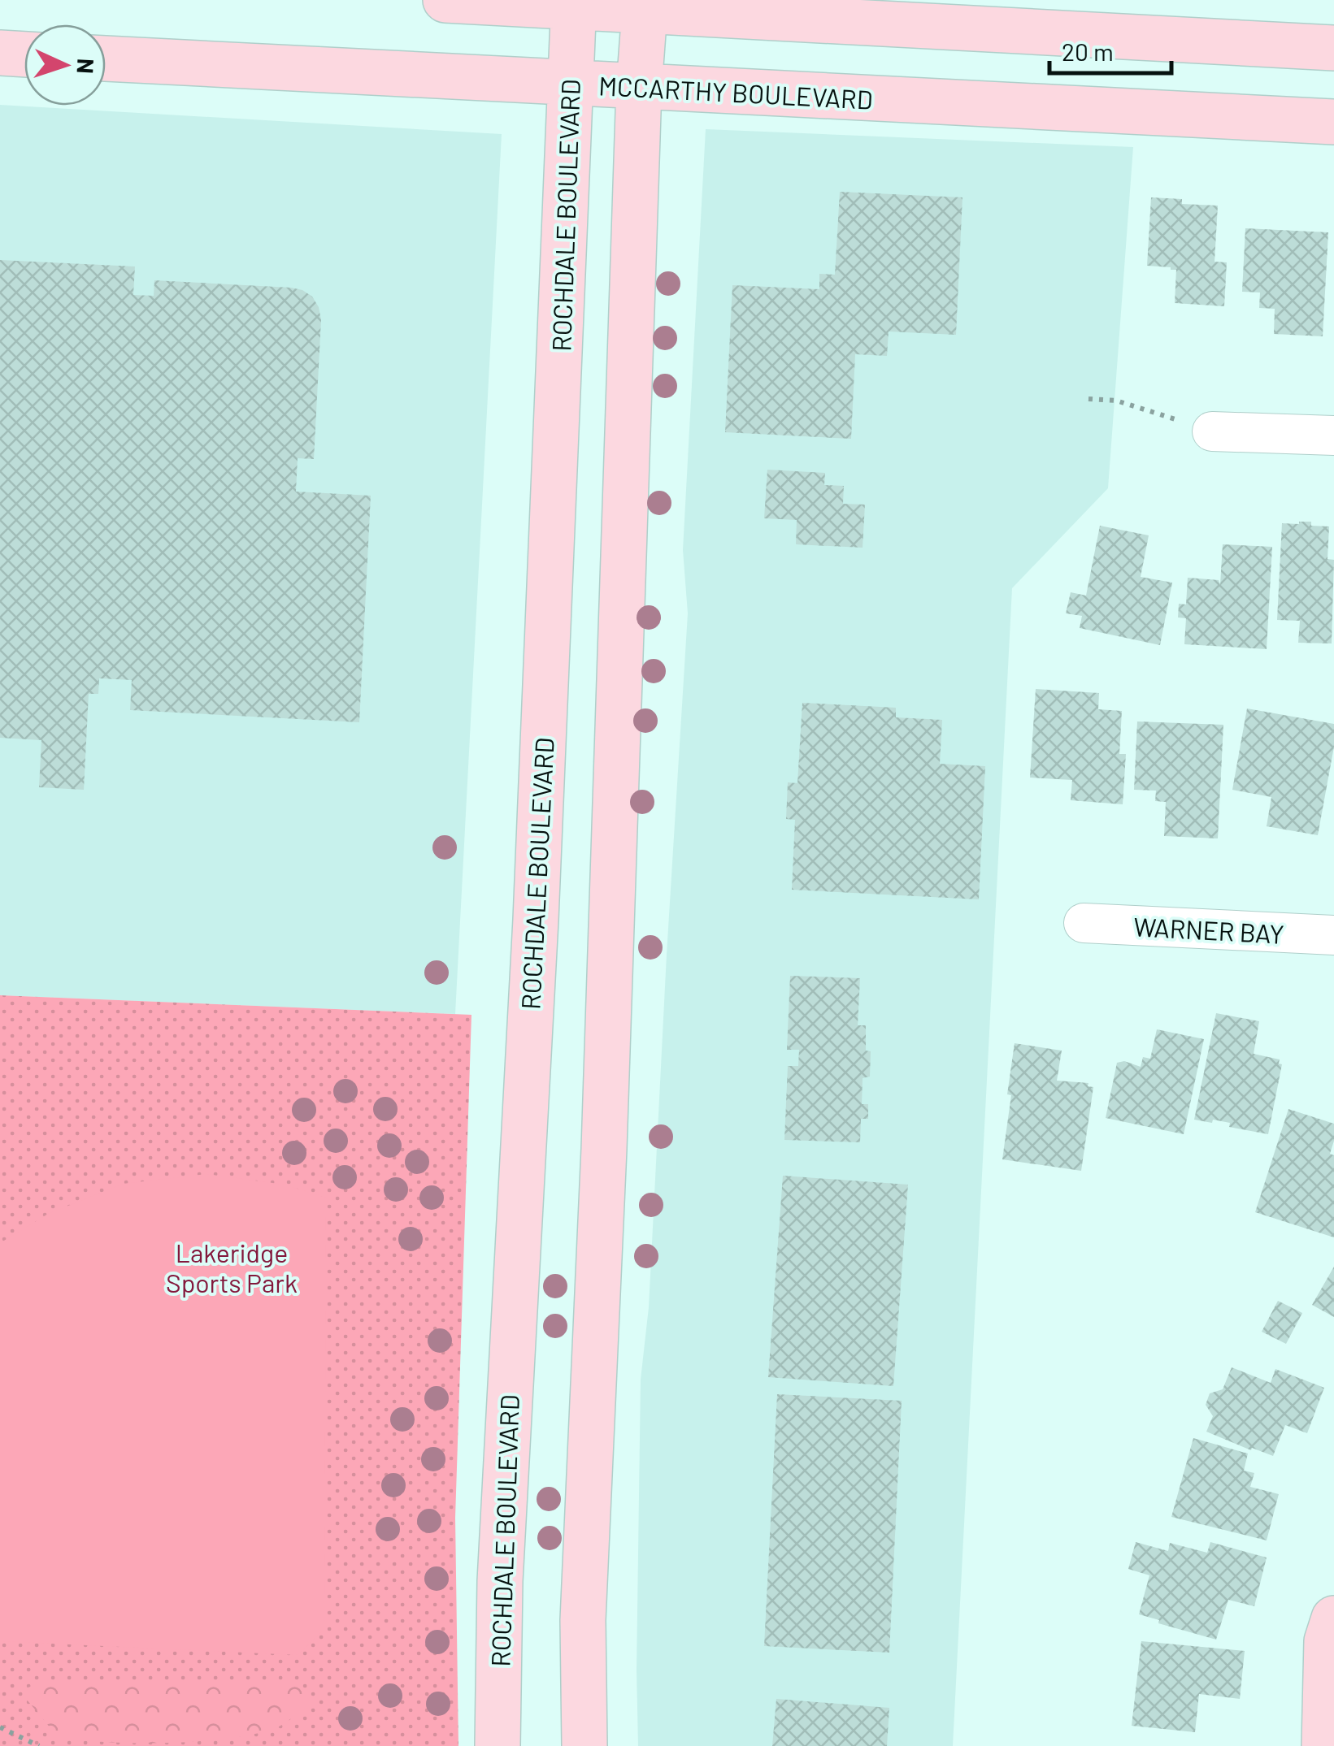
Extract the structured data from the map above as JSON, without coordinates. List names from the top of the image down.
{
  "streets": {
    "main road": ["MCCARTHY BOULEVARD", "ROCHDALE BOULEVARD"],
    "street": ["WARNER BAY"]
  },
  "crossings": [
    ["MCCARTHY BOULEVARD", "ROCHDALE BOULEVARD"]
  ],
  "parks": ["Lakeridge Sports Park"],
  "scale_bar": "20 m",
  "north": "right"
}
